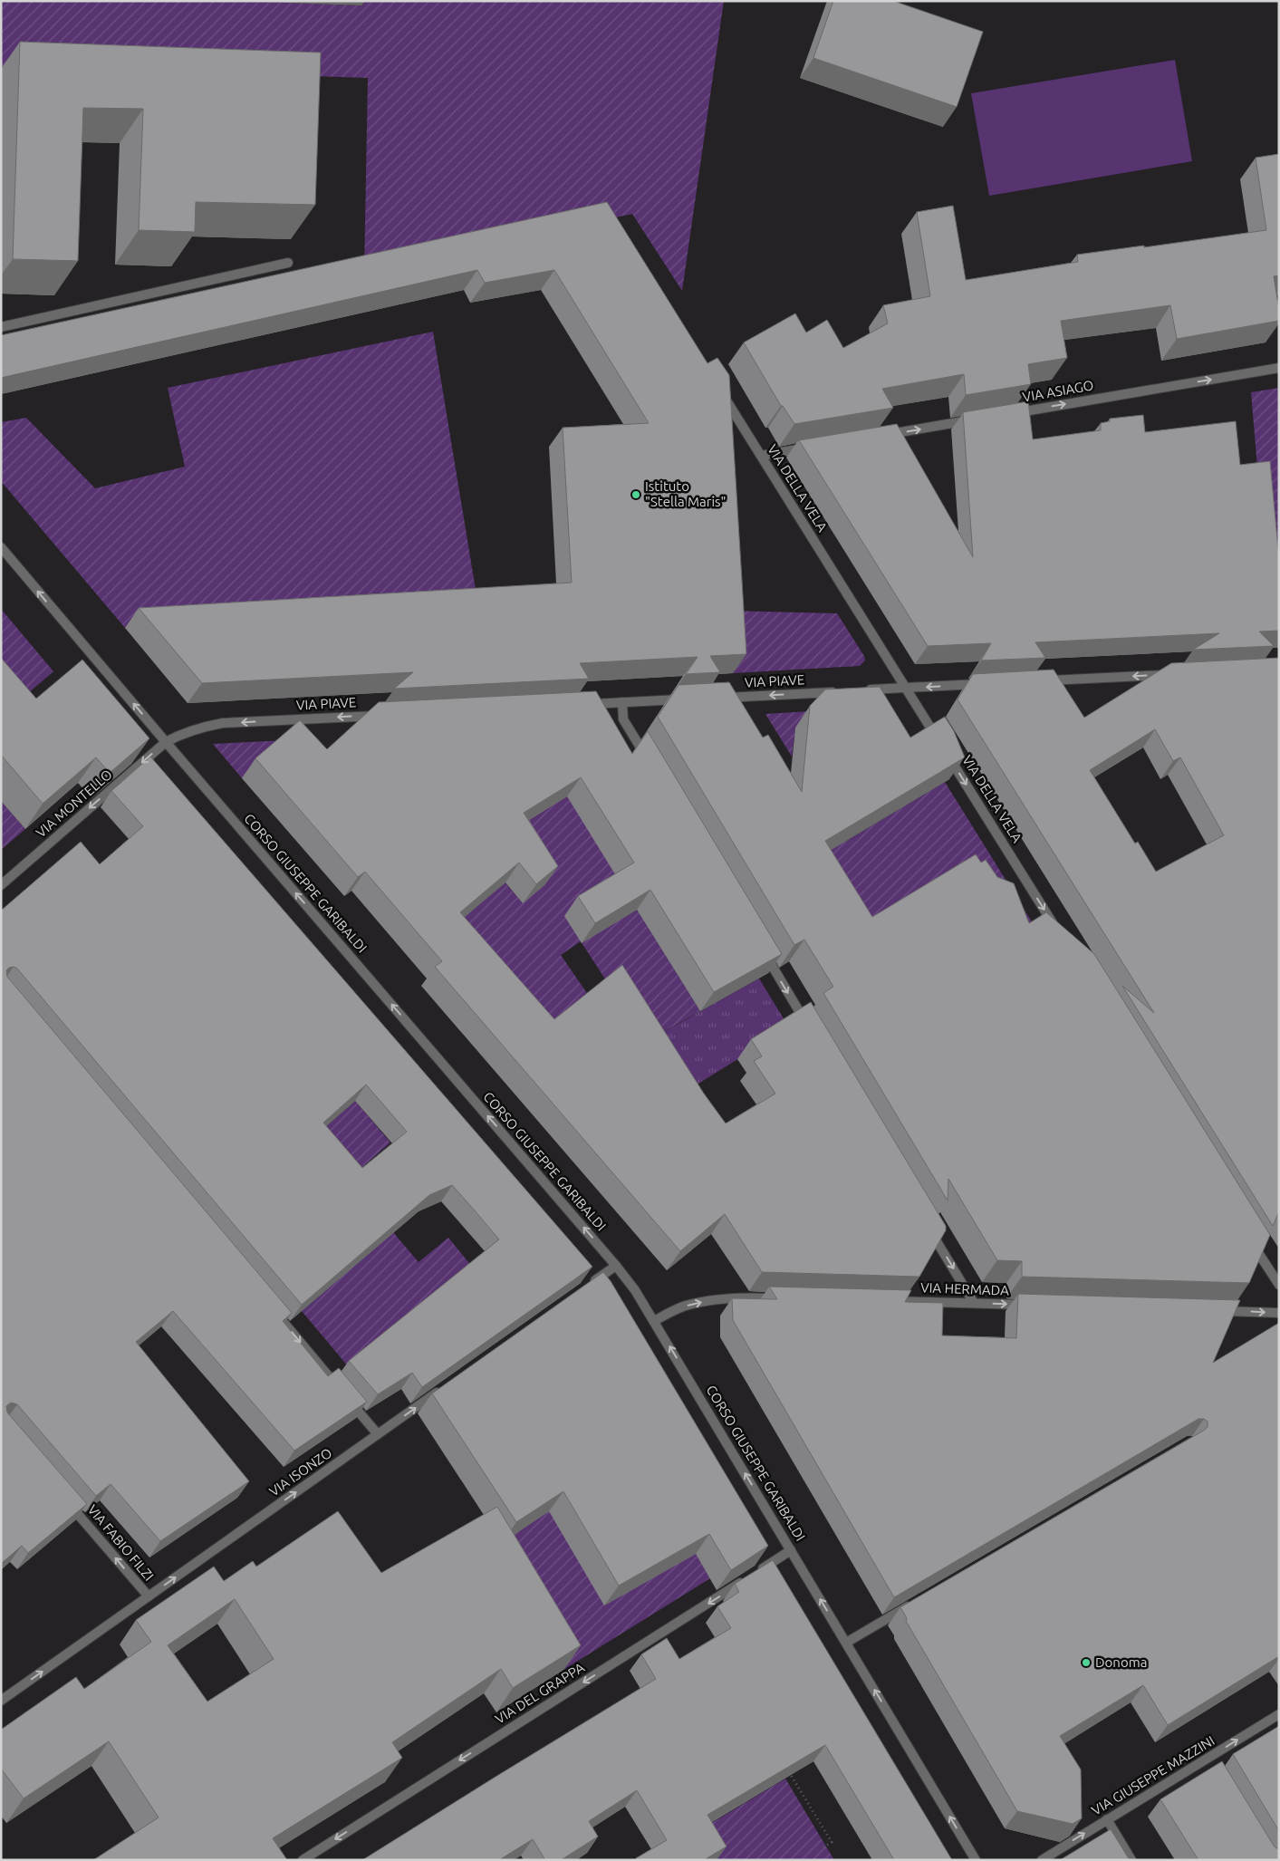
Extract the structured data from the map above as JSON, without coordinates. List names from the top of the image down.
{
  "streets": {
    "street": [
      "VIA ASIAGO",
      "VIA DELLA VELA",
      "VIA PIAVE",
      "VIA MONTELLO",
      "CORSO GIUSEPPE GARIBALDI",
      "VIA HERMADA",
      "VIA ISONZO",
      "VIA FABIO FILZI",
      "VIA DEL GRAPPA",
      "VIA GIUSEPPE MAZZINI"
    ]
  },
  "crossings": [
    ["VIA PIAVE", "VIA MONTELLO"],
    ["VIA PIAVE", "CORSO GIUSEPPE GARIBALDI"],
    ["VIA MONTELLO", "CORSO GIUSEPPE GARIBALDI"],
    ["CORSO GIUSEPPE GARIBALDI", "VIA DEL GRAPPA"],
    ["VIA ISONZO", "VIA FABIO FILZI"]
  ],
  "one_way": [
    "VIA ASIAGO",
    "VIA DELLA VELA",
    "VIA PIAVE",
    "VIA MONTELLO",
    "CORSO GIUSEPPE GARIBALDI",
    "VIA HERMADA",
    "VIA ISONZO",
    "VIA FABIO FILZI",
    "VIA DEL GRAPPA",
    "VIA GIUSEPPE MAZZINI"
  ],
  "places": ["Istituto \"Stella Maris\"", "Donoma"]
}
